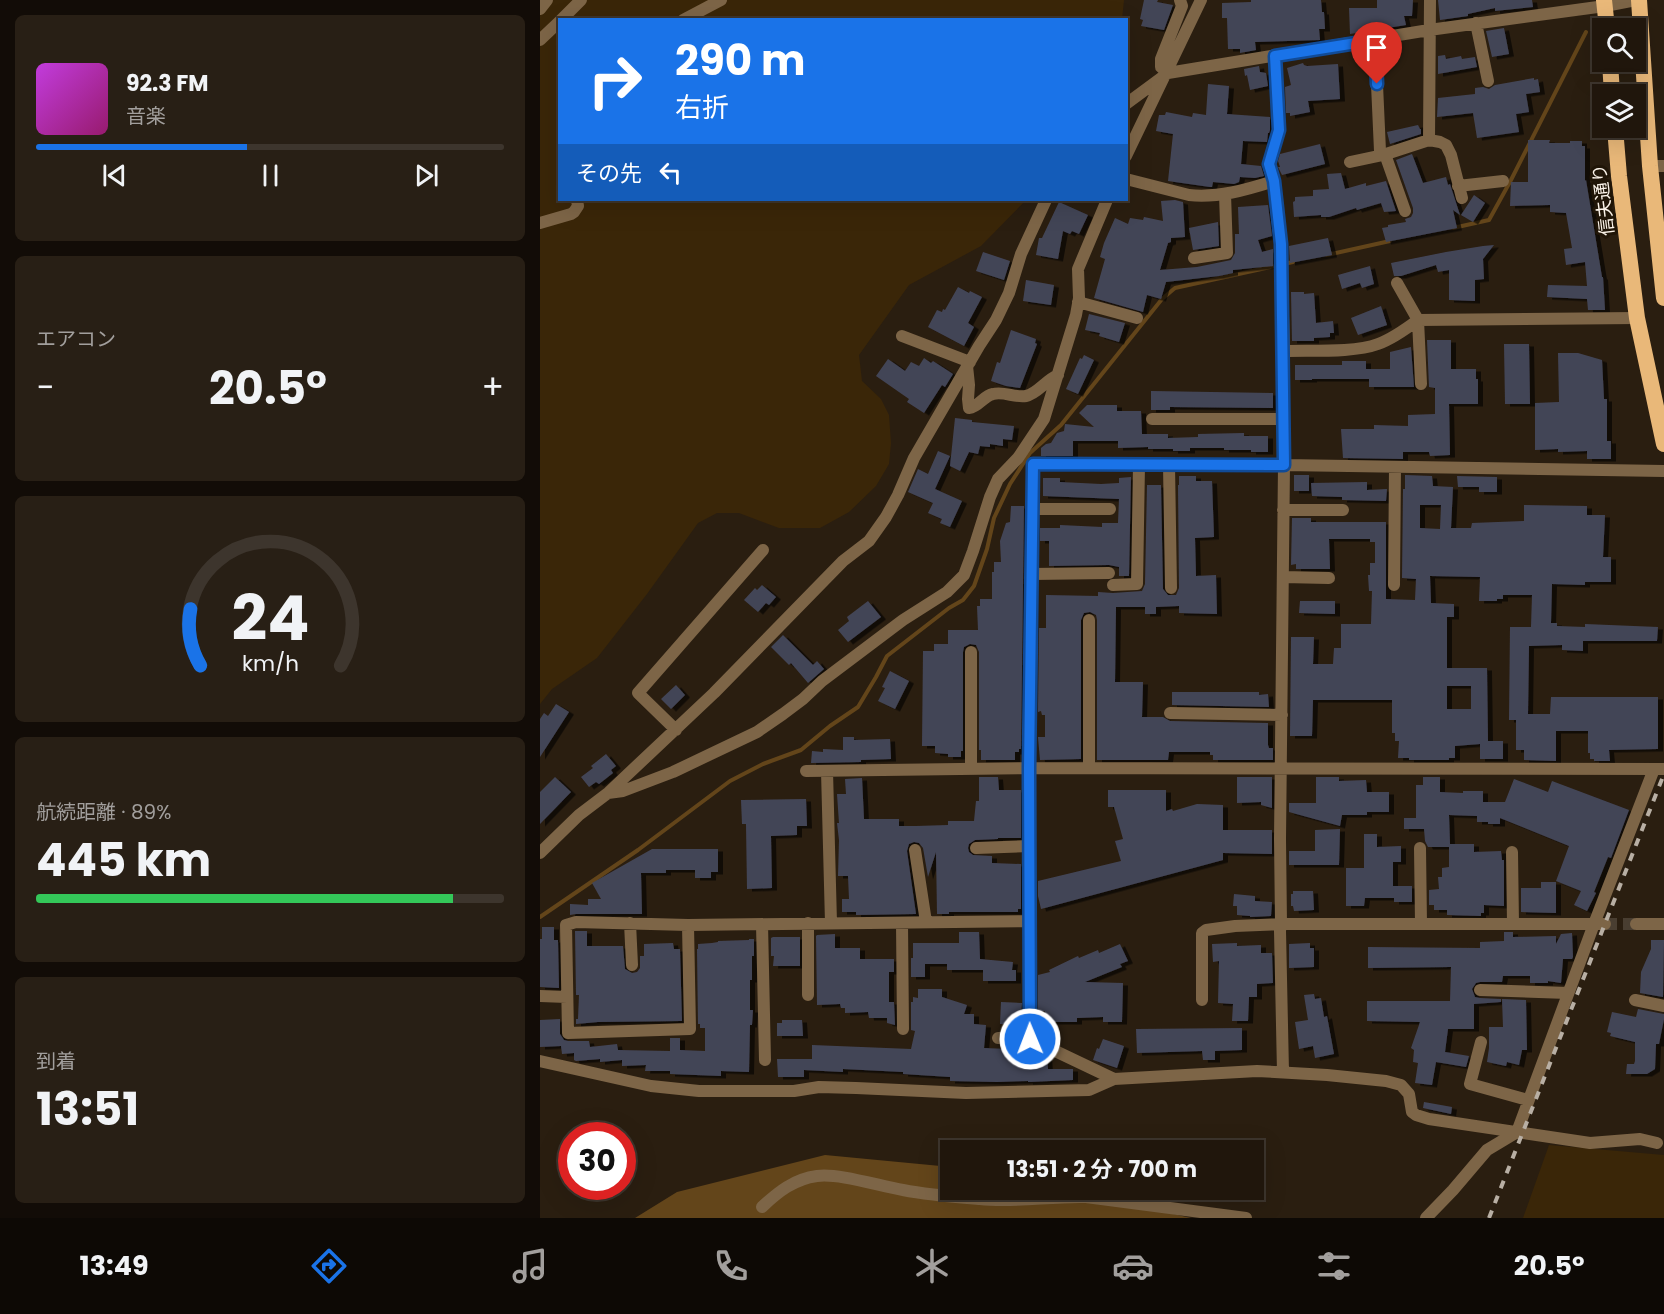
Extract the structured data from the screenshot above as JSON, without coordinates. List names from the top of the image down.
{
  "streets": {
    "highway": ["信夫通り"]
  },
  "page": {
    "turn": ["290 m", "右折"],
    "song": ["92.3 FM", "音楽"],
    "then": "その先",
    "tile": [
      "エアコン",
      ["航続距離 · 89%", "445 km"],
      ["到着", "13:51"]
    ],
    "heat": ["−", "20.5°", "+"],
    "limit": "30",
    "trip": "13:51 · 2 分 · 700 m",
    "tabs": ["13:49", "20.5°"],
    "gauge": ["24", "km/h"]
  }
}
